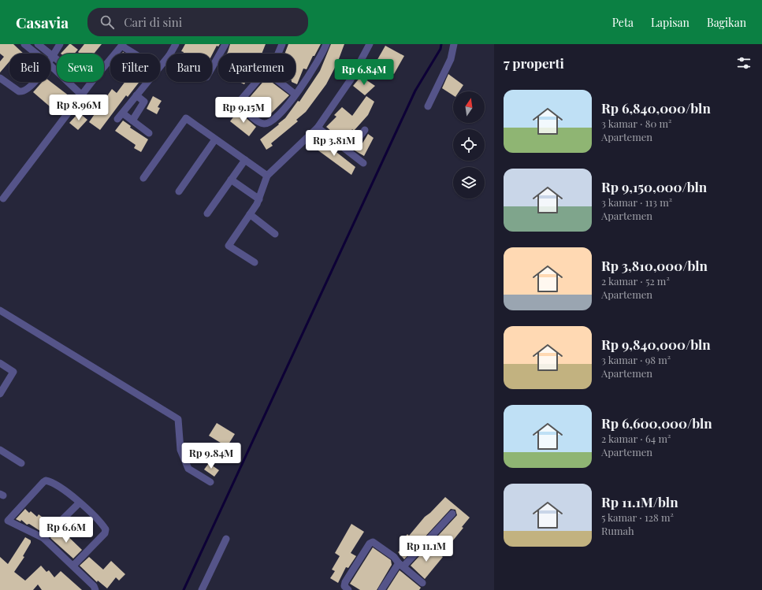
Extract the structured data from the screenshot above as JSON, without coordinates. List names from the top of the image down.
{
  "north": "top",
  "page": {
    "header": "Casavia",
    "search": "Cari di sini",
    "nav": ["Peta", "Lapisan", "Bagikan"],
    "heading": "7 properti",
    "chip": [
      "Beli",
      "Sewa",
      "Filter",
      "Baru",
      "Apartemen"
    ],
    "price": [
      "Rp 6.84M",
      "Rp 8.96M",
      "Rp 9.15M",
      "Rp 3.81M",
      "Rp 9.84M",
      "Rp 6.6M",
      "Rp 11.1M"
    ],
    "list": [
      {
        "name": "Rp 6,840,000/bln",
        "note": "3 kamar · 80 m² · Apartemen"
      },
      {
        "name": "Rp 9,150,000/bln",
        "note": "3 kamar · 113 m² · Apartemen"
      },
      {
        "name": "Rp 3,810,000/bln",
        "note": "2 kamar · 52 m² · Apartemen"
      },
      {
        "name": "Rp 9,840,000/bln",
        "note": "3 kamar · 98 m² · Apartemen"
      },
      {
        "name": "Rp 6,600,000/bln",
        "note": "2 kamar · 64 m² · Apartemen"
      },
      {
        "name": "Rp 11.1M/bln",
        "note": "5 kamar · 128 m² · Rumah"
      }
    ]
  }
}
